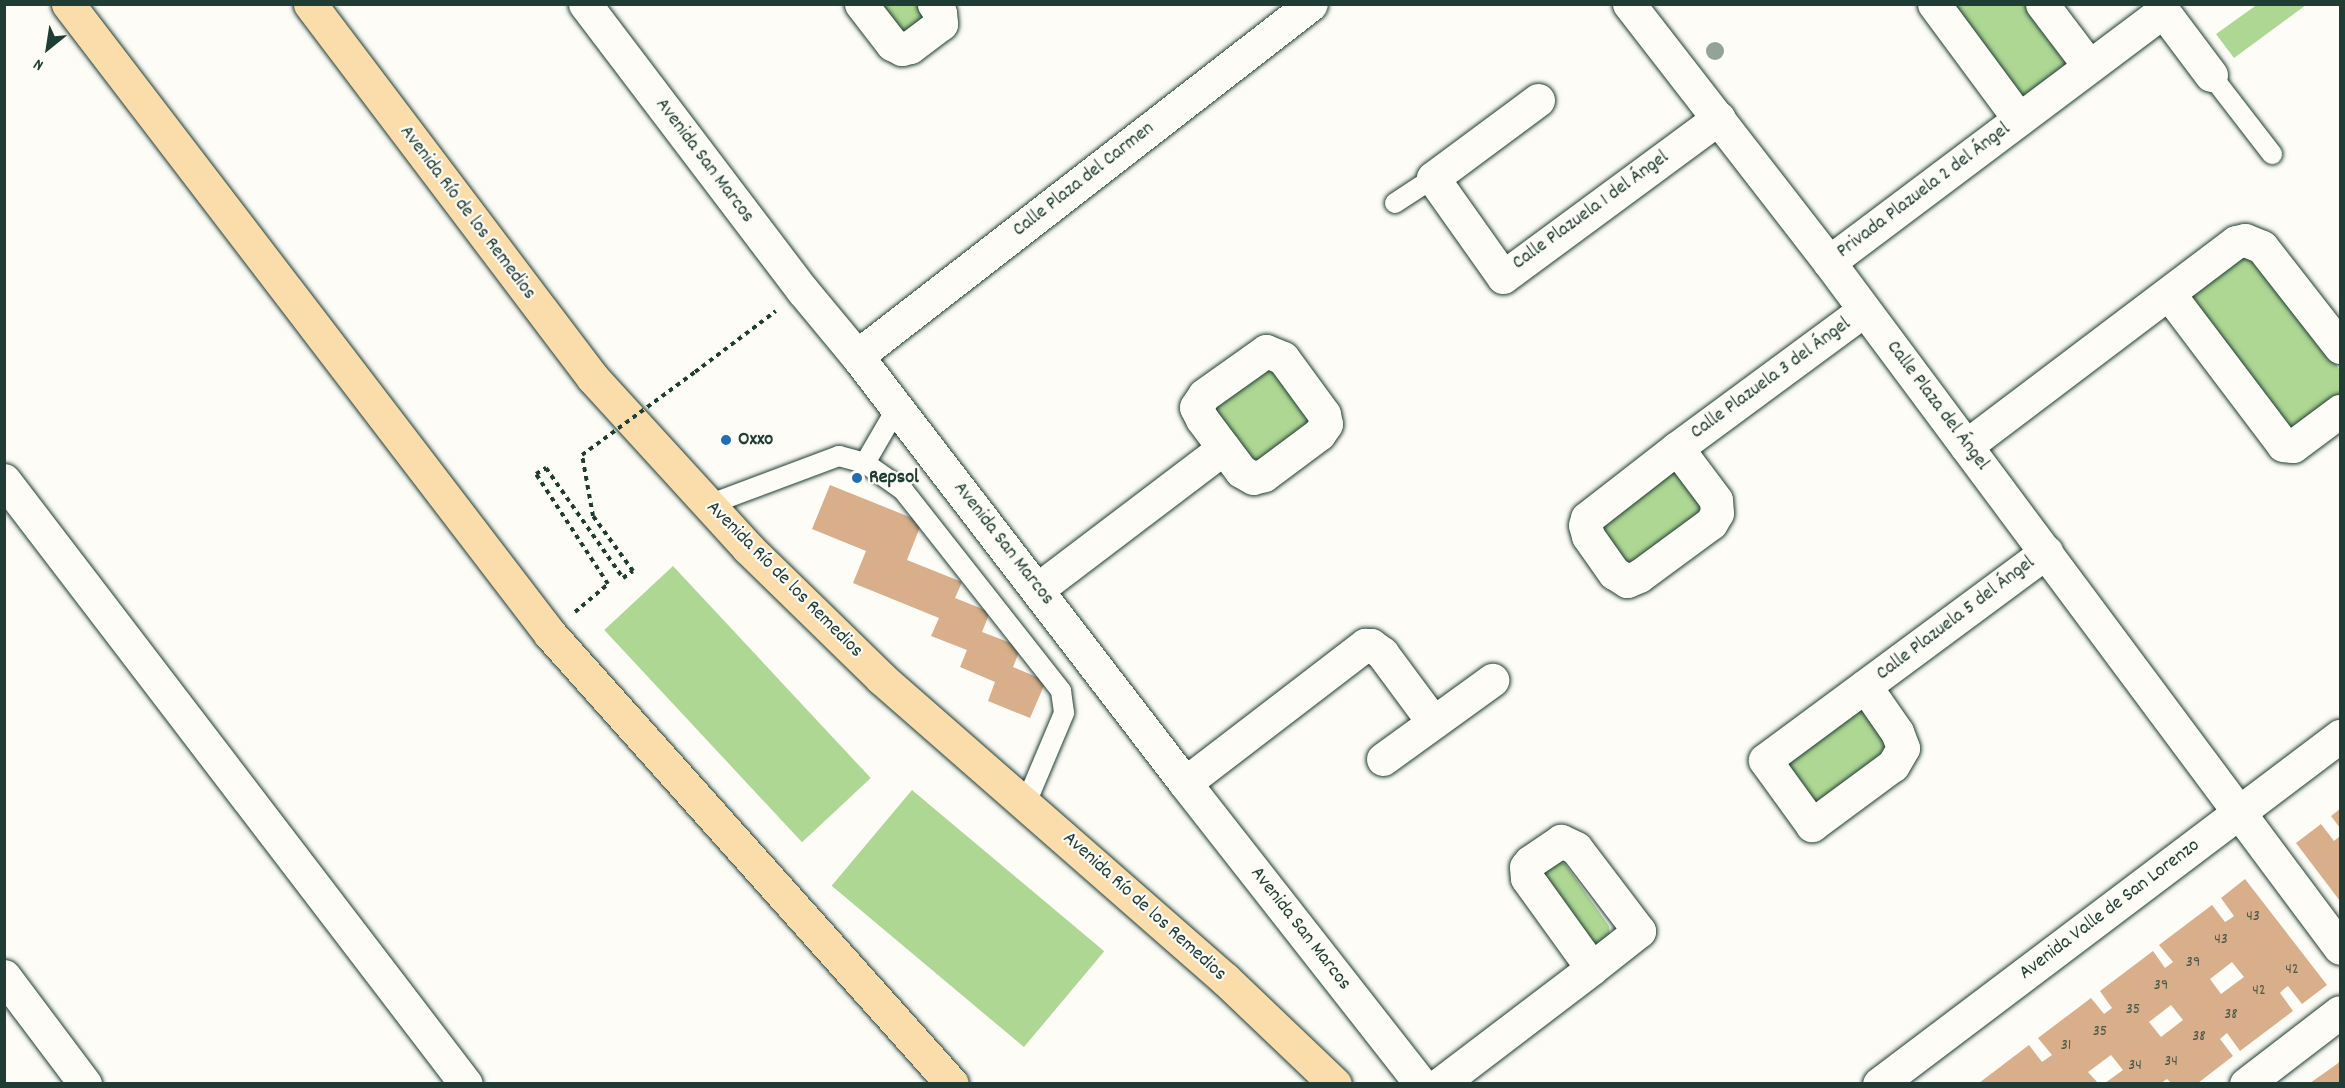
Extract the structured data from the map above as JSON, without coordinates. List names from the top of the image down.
{
  "streets": {
    "highway": ["Avenida Río de los Remedios"],
    "street": [
      "Avenida San Marcos",
      "Calle Plaza del Carmen",
      "Privada Plazuela 2 del Ángel",
      "Calle Plazuela 1 del Ángel",
      "Calle Plazuela 3 del Ángel",
      "Calle Plaza del Ángel",
      "Calle Plazuela 5 del Ángel",
      "Avenida Valle de San Lorenzo"
    ]
  },
  "crossings": [
    ["Avenida San Marcos", "Calle Plaza del Carmen"],
    ["Privada Plazuela 2 del Ángel", "Calle Plaza del Ángel"],
    ["Calle Plazuela 1 del Ángel", "Calle Plaza del Ángel"],
    ["Calle Plazuela 3 del Ángel", "Calle Plaza del Ángel"],
    ["Calle Plaza del Ángel", "Calle Plazuela 5 del Ángel"],
    ["Calle Plaza del Ángel", "Avenida Valle de San Lorenzo"]
  ],
  "places": ["Oxxo", "Repsol"],
  "house_numbers": [
    "43",
    "43",
    "39",
    "42",
    "39",
    "42",
    "35",
    "38",
    "35",
    "38",
    "31",
    "34",
    "34"
  ],
  "north": "bottom left"
}
